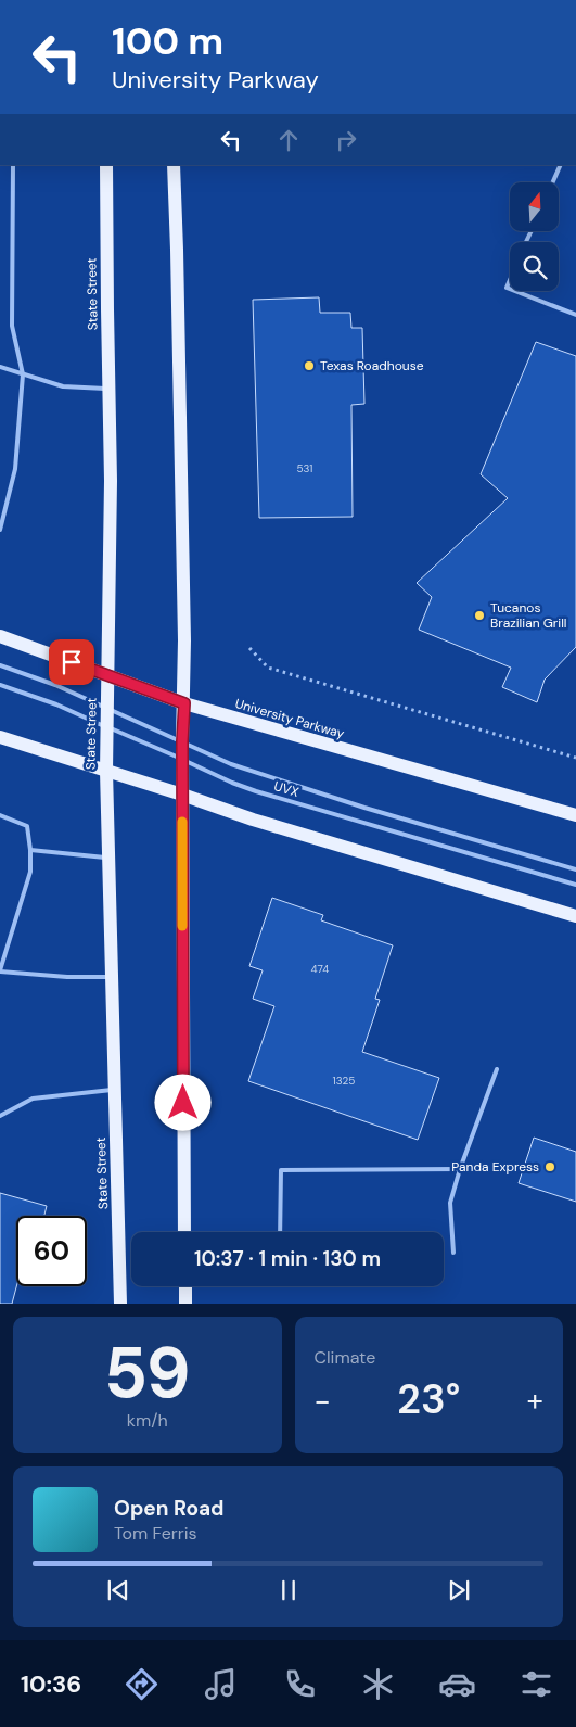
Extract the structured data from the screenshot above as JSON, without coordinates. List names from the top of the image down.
{
  "streets": {
    "main road": ["State Street", "University Parkway"],
    "lane": ["UVX"]
  },
  "crossings": [
    ["State Street", "University Parkway"],
    ["State Street", "UVX"]
  ],
  "places": ["Texas Roadhouse", "Tucanos Brazilian Grill", "Panda Express"],
  "house_numbers": ["531", "474", "1325"],
  "north": "top",
  "page": {
    "turn": ["100 m", "University Parkway"],
    "limit": "60",
    "trip": "10:37 · 1 min · 130 m",
    "tile": [
      ["59", "km/h"],
      "Climate"
    ],
    "heat": ["−", "23°", "+"],
    "song": ["Open Road", "Tom Ferris"],
    "tabs": "10:36"
  }
}
